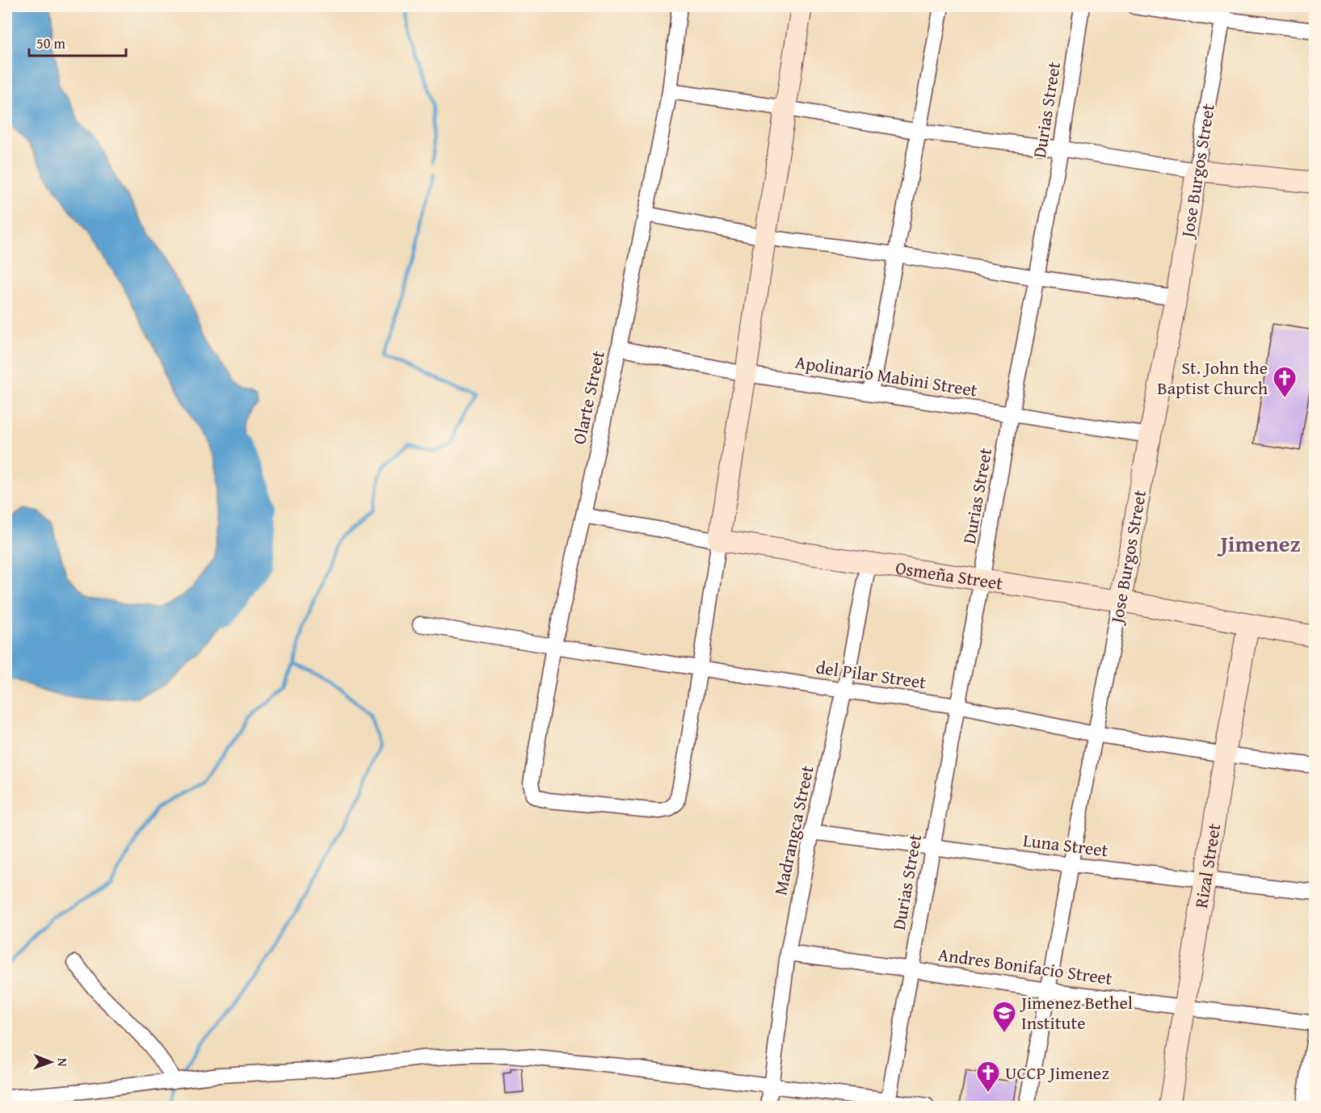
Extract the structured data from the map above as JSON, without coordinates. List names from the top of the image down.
{
  "streets": {
    "street": [
      "Durias Street",
      "Jose Burgos Street",
      "Apolinario Mabini Street",
      "Olarte Street",
      "Osmeña Street",
      "del Pilar Street",
      "Madrangca Street",
      "Luna Street",
      "Rizal Street",
      "Andres Bonifacio Street"
    ]
  },
  "crossings": [
    ["Durias Street", "Apolinario Mabini Street"],
    ["Durias Street", "Osmeña Street"],
    ["Durias Street", "del Pilar Street"],
    ["Durias Street", "Luna Street"],
    ["Durias Street", "Andres Bonifacio Street"],
    ["Jose Burgos Street", "Apolinario Mabini Street"],
    ["Jose Burgos Street", "Osmeña Street"],
    ["Jose Burgos Street", "del Pilar Street"],
    ["Jose Burgos Street", "Luna Street"],
    ["Jose Burgos Street", "Andres Bonifacio Street"],
    ["Apolinario Mabini Street", "Olarte Street"],
    ["Olarte Street", "Osmeña Street"],
    ["Olarte Street", "del Pilar Street"],
    ["Osmeña Street", "Madrangca Street"],
    ["Osmeña Street", "Rizal Street"],
    ["del Pilar Street", "Madrangca Street"],
    ["del Pilar Street", "Rizal Street"],
    ["Madrangca Street", "Luna Street"],
    ["Madrangca Street", "Andres Bonifacio Street"],
    ["Luna Street", "Rizal Street"],
    ["Rizal Street", "Andres Bonifacio Street"]
  ],
  "districts": ["Jimenez"],
  "places": {
    "church": ["St. John the Baptist Church", "UCCP Jimenez"],
    "school or university": ["Jimenez Bethel Institute"]
  },
  "scale_bar": "50 m",
  "north": "right"
}
